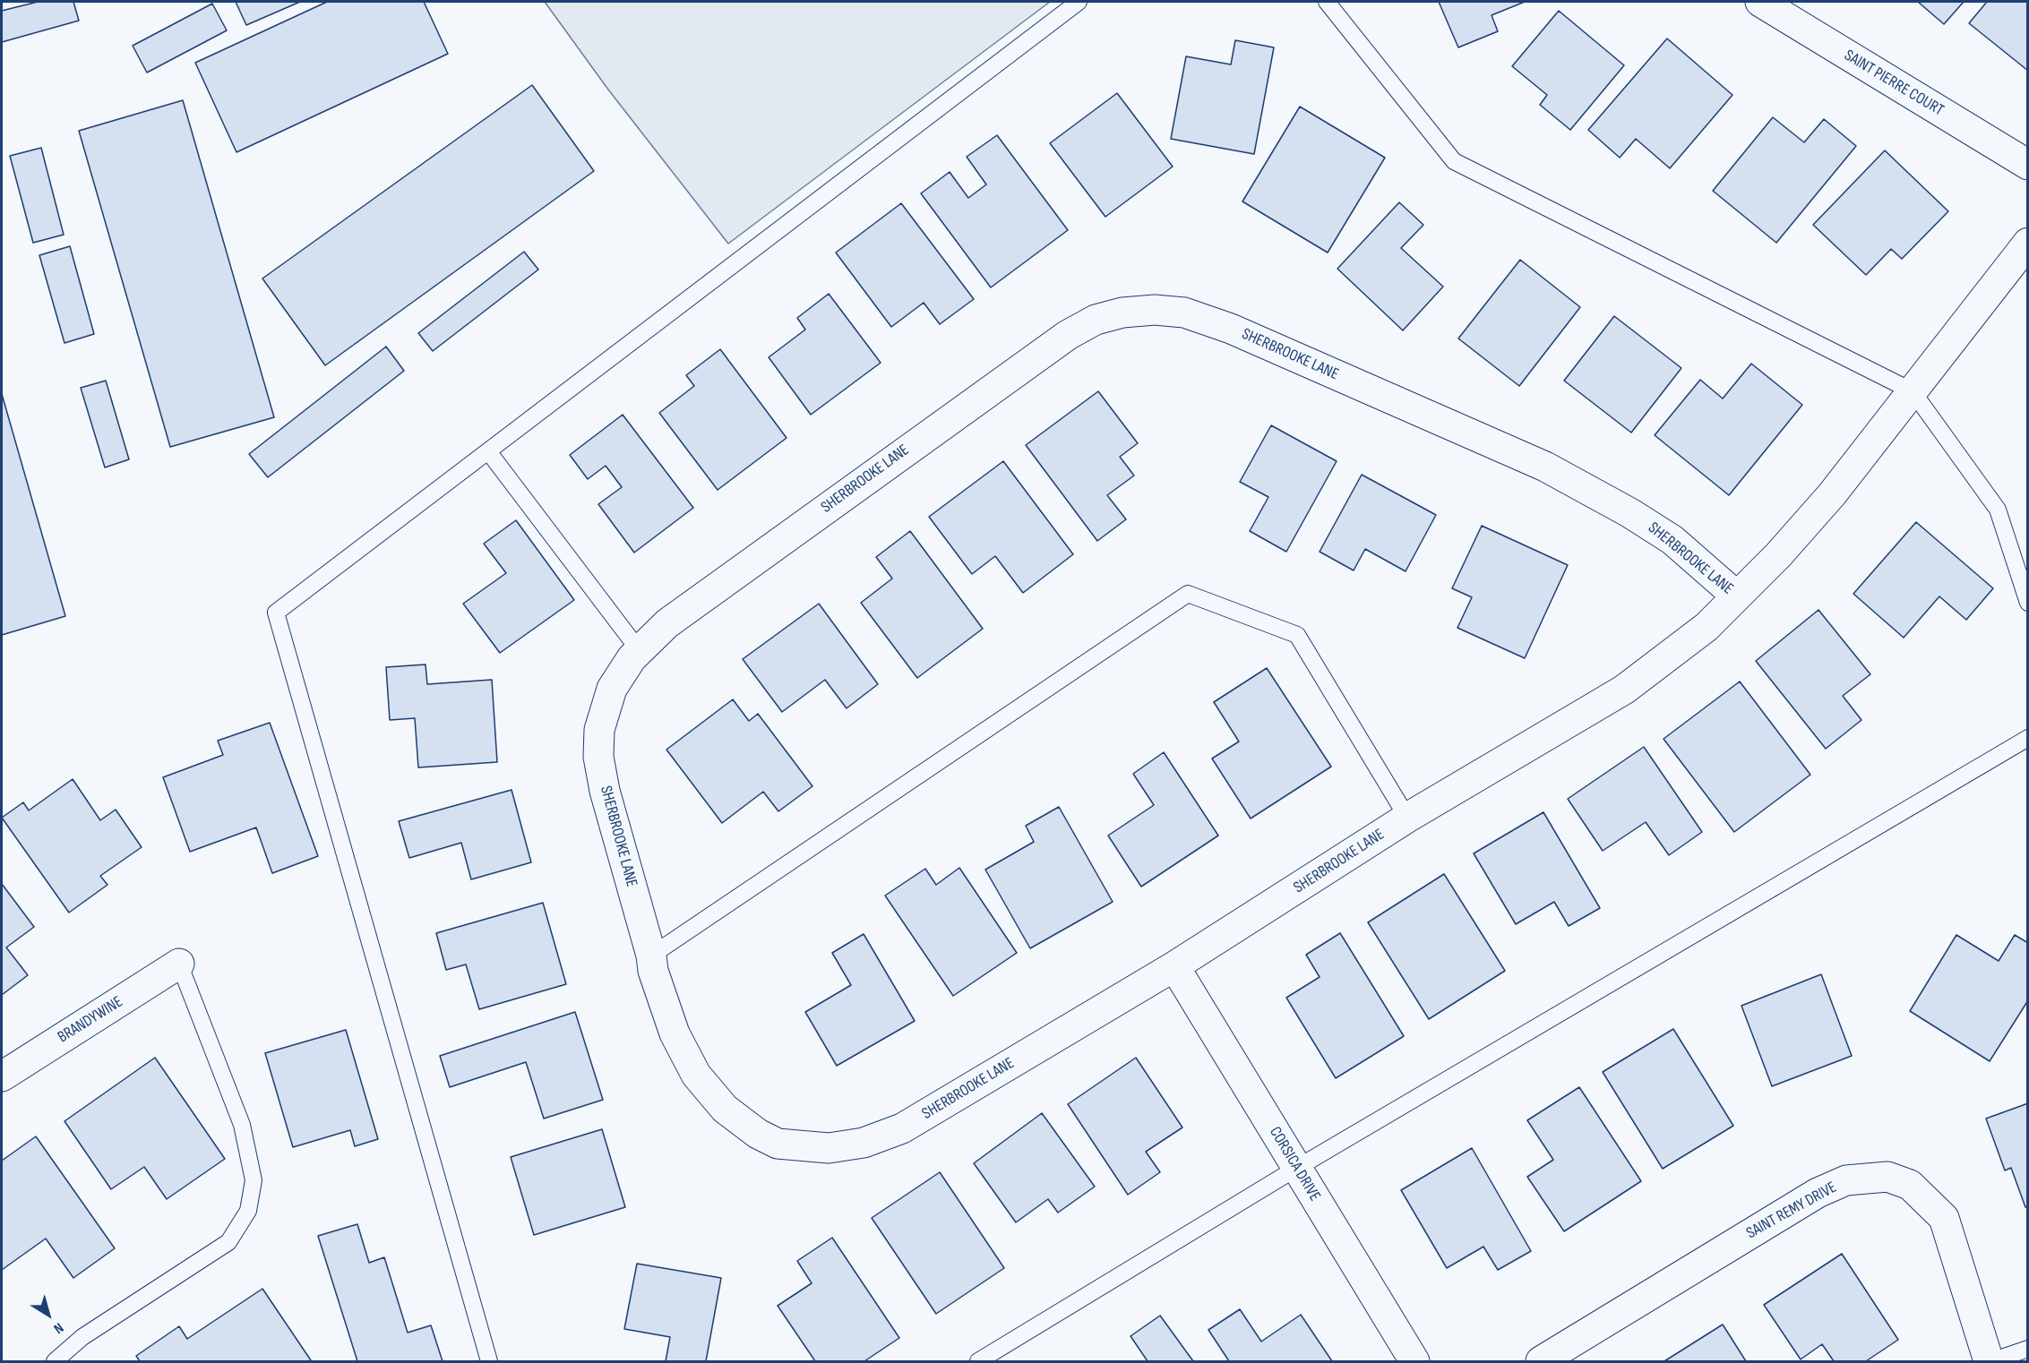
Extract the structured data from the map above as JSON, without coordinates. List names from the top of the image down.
{
  "streets": {
    "street": [
      "SAINT PIERRE COURT",
      "SHERBROOKE LANE",
      "BRANDYWINE",
      "CORSICA DRIVE",
      "SAINT REMY DRIVE"
    ]
  },
  "crossings": [
    ["SHERBROOKE LANE", "CORSICA DRIVE"]
  ],
  "north": "bottom right"
}
